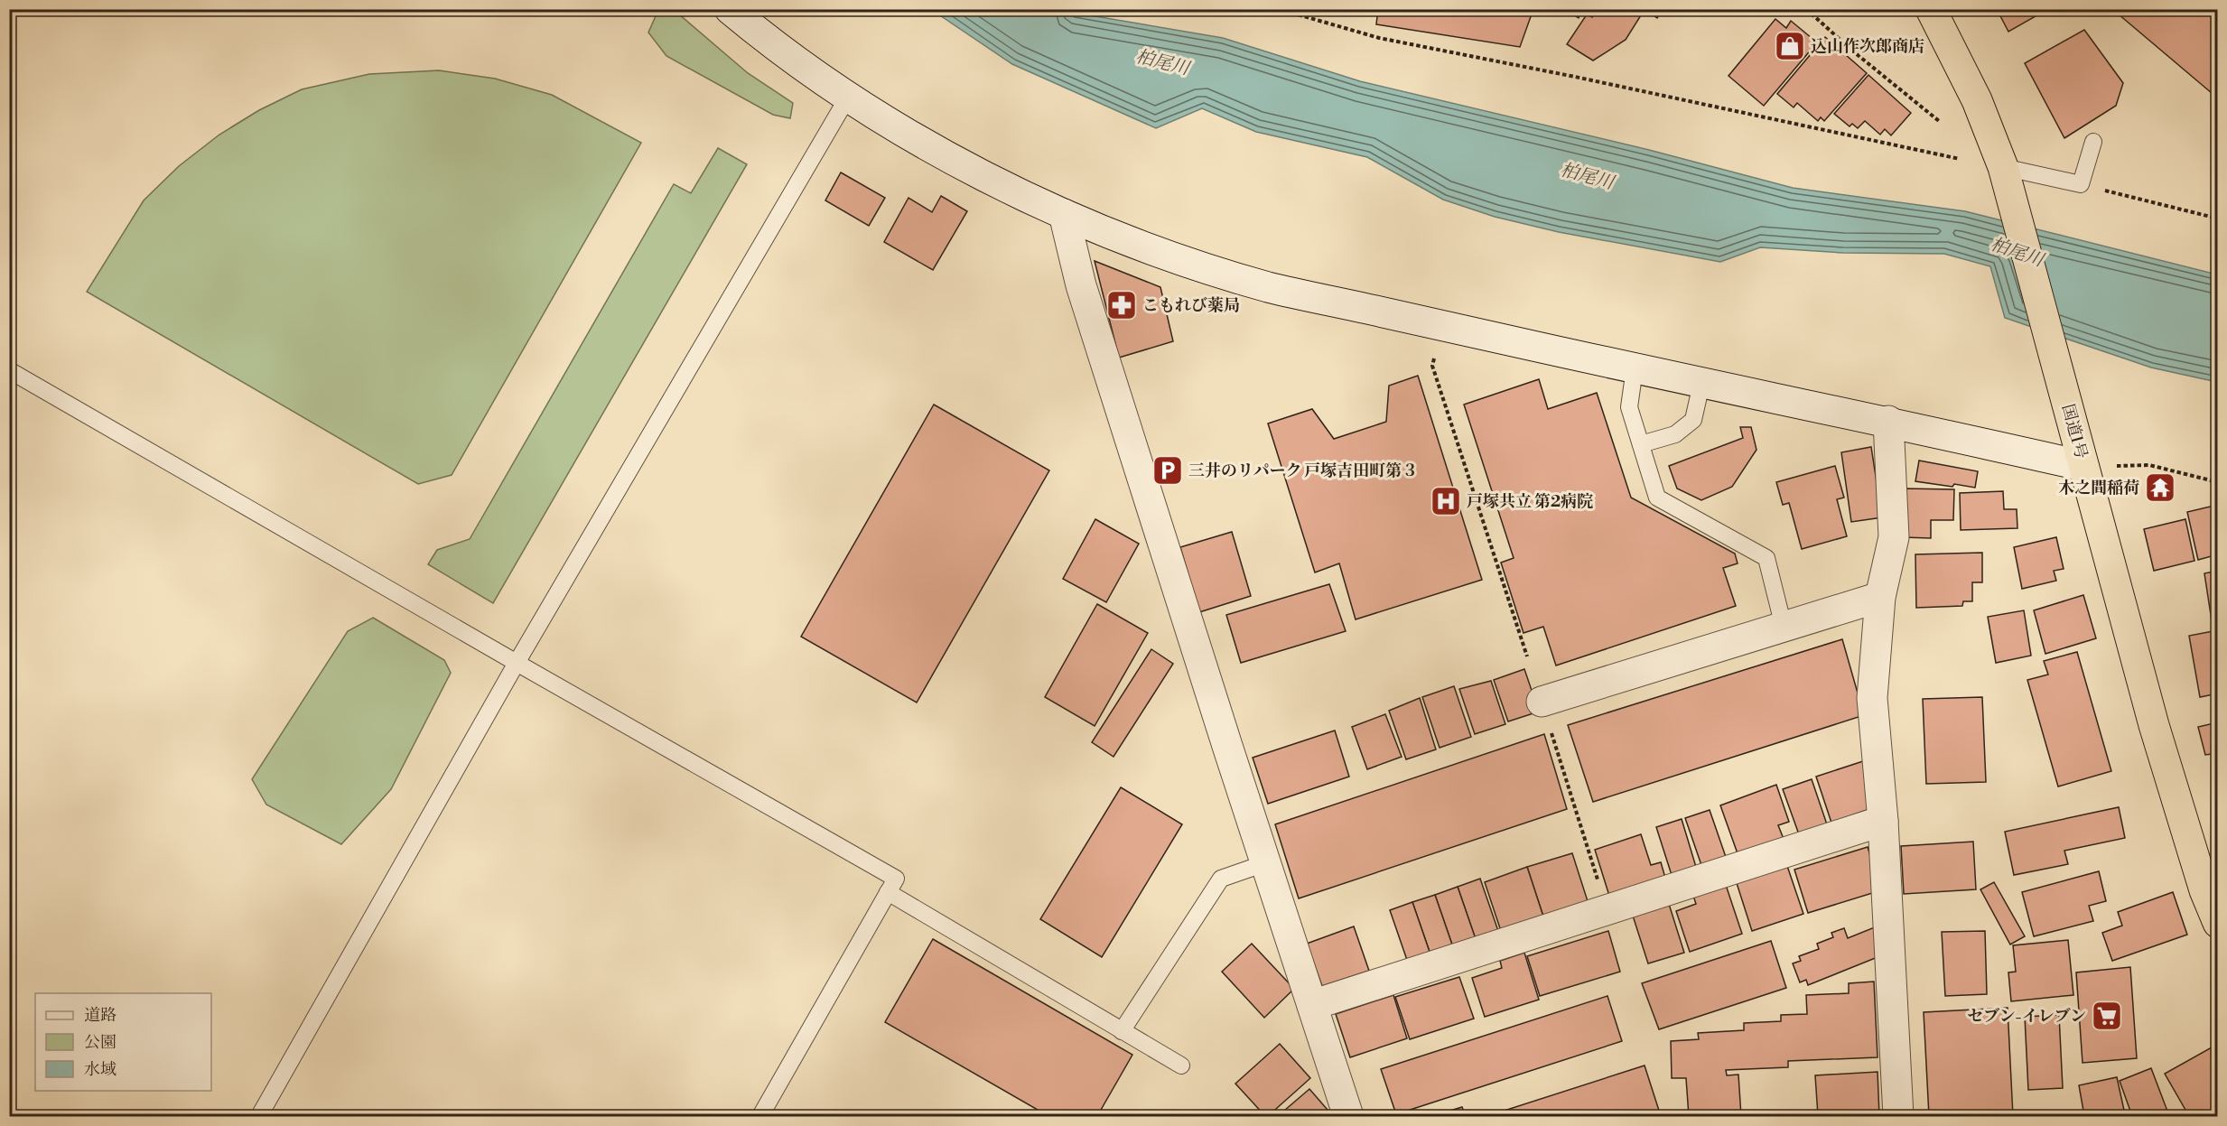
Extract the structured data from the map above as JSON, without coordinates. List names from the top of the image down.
{
  "streets": {
    "highway": ["国道1号"]
  },
  "water": ["柏尾川"],
  "places": {
    "shop": ["込山作次郎商店"],
    "pharmacy": ["こもれび薬局"],
    "parking": ["三井のリパーク 戸塚吉田町第３"],
    "temple": ["木之間稲荷"],
    "hospital": ["戸塚共立 第2病院"],
    "supermarket": ["セブン-イレブン"]
  },
  "legend": ["道路", "公園", "水域"]
}
